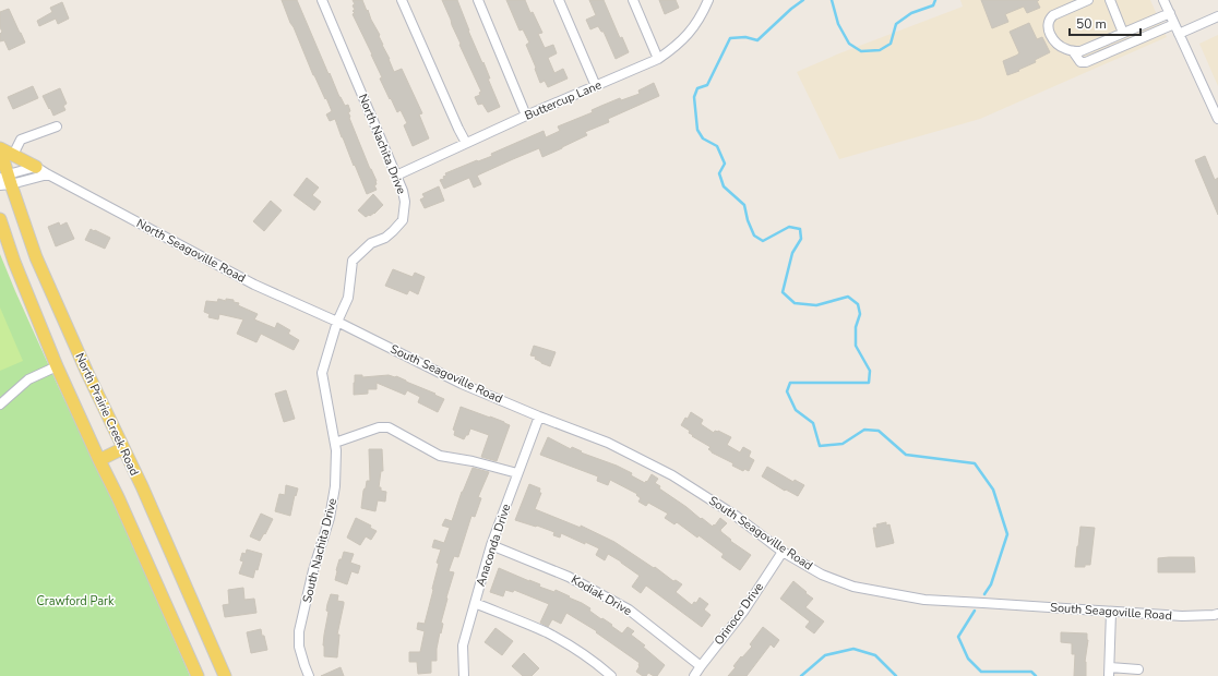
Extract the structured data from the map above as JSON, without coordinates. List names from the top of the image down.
{
  "streets": {
    "main road": ["North Prairie Creek Road"],
    "street": [
      "Buttercup Lane",
      "North Nachita Drive",
      "North Seagoville Road",
      "South Seagoville Road",
      "Anaconda Drive",
      "South Nachita Drive",
      "Kodiak Drive",
      "Orinoco Drive"
    ]
  },
  "crossings": [
    ["Buttercup Lane", "North Nachita Drive"],
    ["North Nachita Drive", "North Seagoville Road"],
    ["North Nachita Drive", "South Seagoville Road"],
    ["North Nachita Drive", "South Nachita Drive"],
    ["North Seagoville Road", "South Seagoville Road"],
    ["North Seagoville Road", "South Nachita Drive"],
    ["South Seagoville Road", "Anaconda Drive"],
    ["South Seagoville Road", "South Nachita Drive"],
    ["South Seagoville Road", "Orinoco Drive"],
    ["Anaconda Drive", "Kodiak Drive"],
    ["Kodiak Drive", "Orinoco Drive"]
  ],
  "parks": ["Crawford Park"],
  "scale_bar": "50 m"
}
